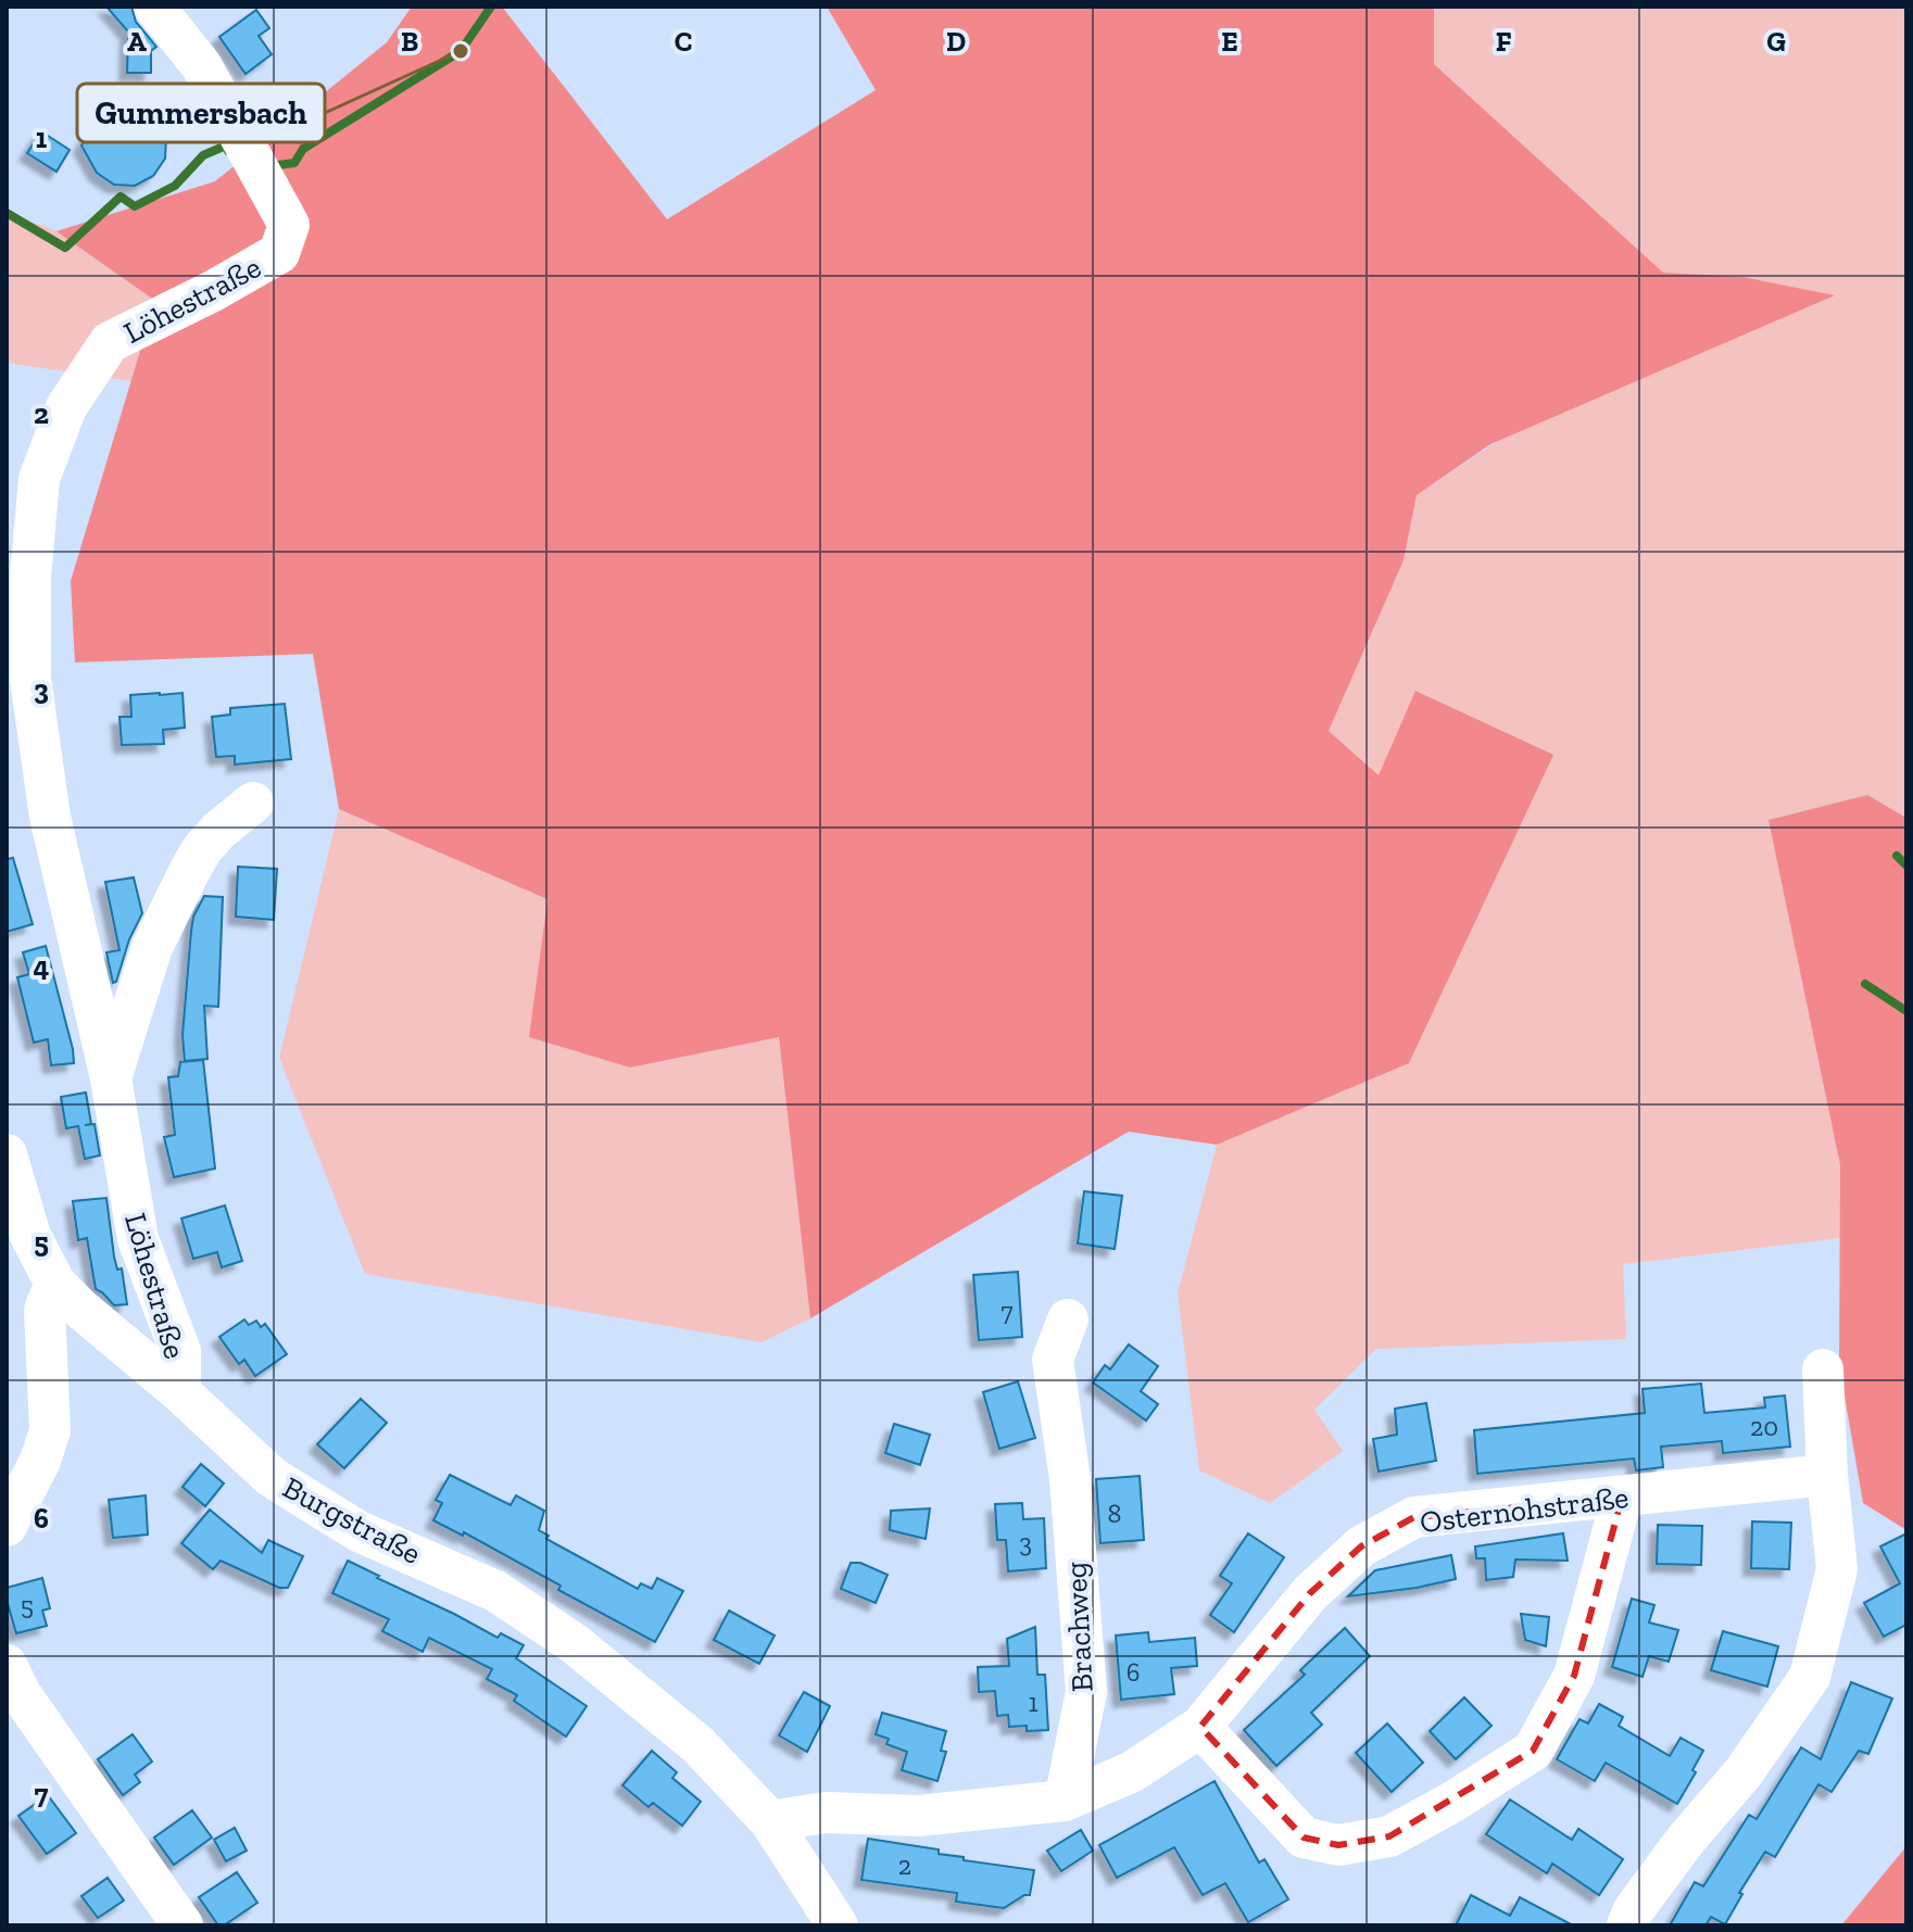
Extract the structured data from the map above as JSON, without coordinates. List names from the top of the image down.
{
  "streets": {
    "street": [
      "Löhestraße",
      "Osternohstraße",
      "Burgstraße",
      "Brachweg"
    ]
  },
  "crossings": [
    ["Löhestraße", "Burgstraße"],
    ["Osternohstraße", "Brachweg"]
  ],
  "places": ["Gummersbach"],
  "house_numbers": [
    "7",
    "20",
    "8",
    "3",
    "5",
    "6",
    "1",
    "2"
  ],
  "grid": {
    "columns": [
      "A",
      "B",
      "C",
      "D",
      "E",
      "F",
      "G"
    ],
    "rows": [
      "1",
      "2",
      "3",
      "4",
      "5",
      "6",
      "7"
    ]
  }
}
